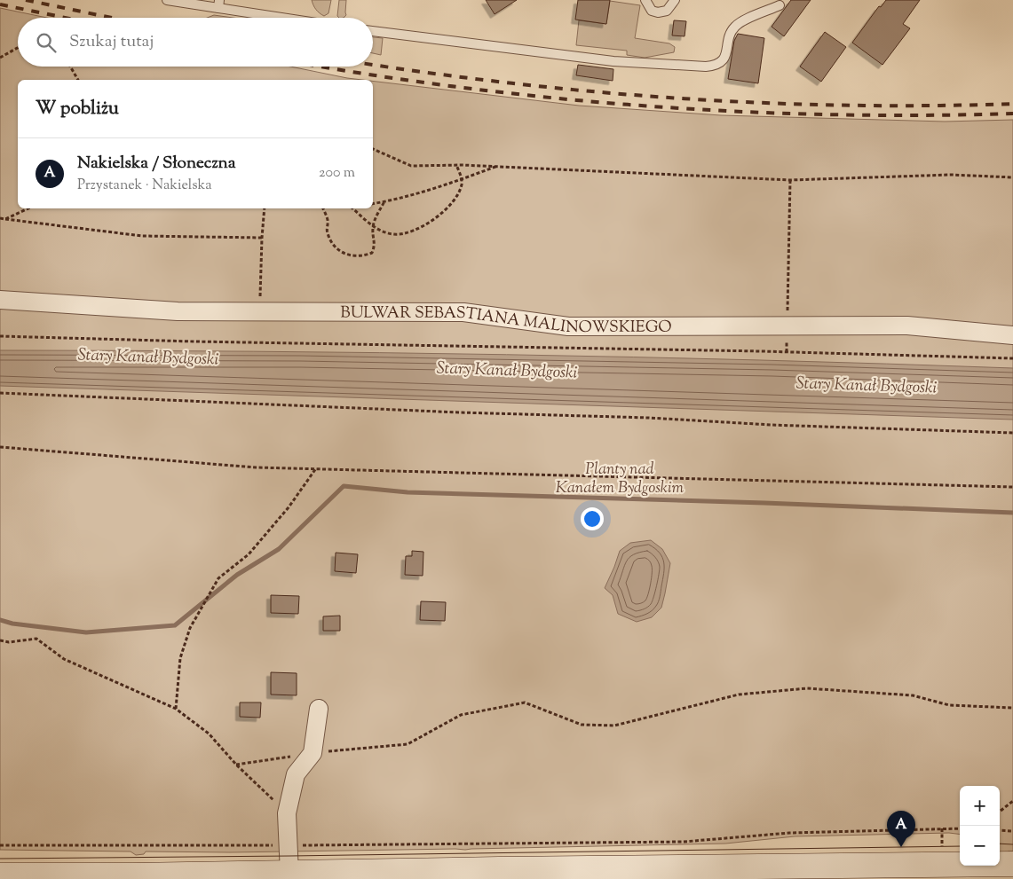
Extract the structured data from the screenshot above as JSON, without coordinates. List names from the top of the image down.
{
  "streets": {
    "street": ["BULWAR SEBASTIANA MALINOWSKIEGO"]
  },
  "water": ["Stary Kanał Bydgoski"],
  "parks": ["Planty nad Kanałem Bydgoskim"],
  "page": {
    "search": "Szukaj tutaj",
    "heading": "W pobliżu",
    "list": [
      {
        "mark": "A",
        "name": "Nakielska / Słoneczna",
        "note": "Przystanek · Nakielska",
        "value": "200 m"
      }
    ],
    "map_buttons": ["+", "−"],
    "pins": "A"
  }
}
